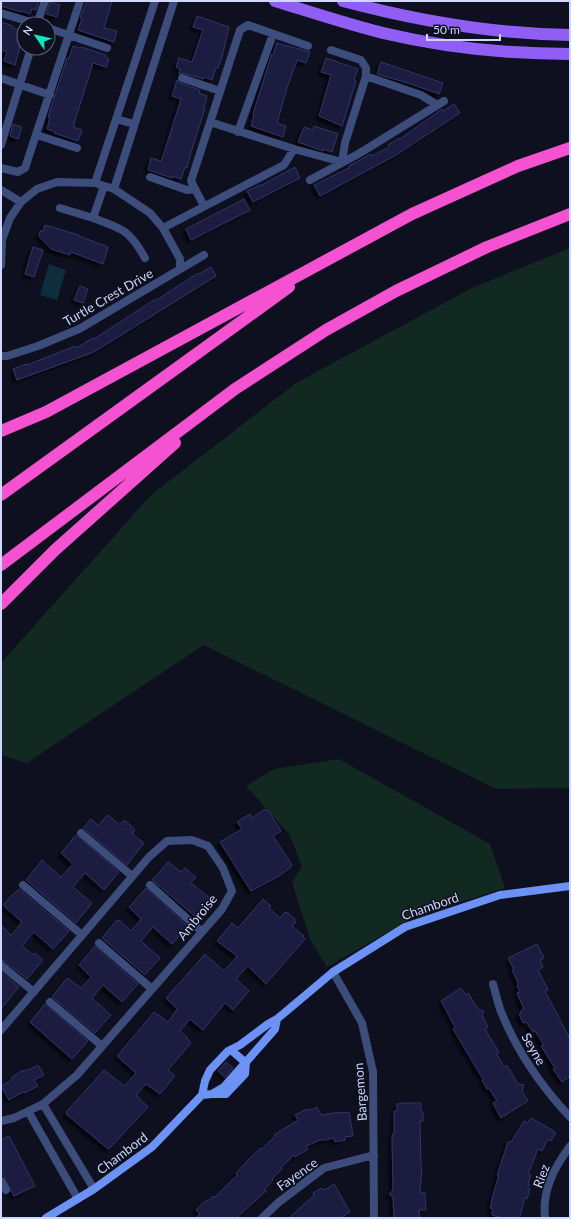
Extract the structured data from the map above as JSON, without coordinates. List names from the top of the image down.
{
  "streets": {
    "street": [
      "Turtle Crest Drive",
      "Chambord",
      "Ambroise",
      "Seyne",
      "Bargemon",
      "Fayence",
      "Riez"
    ]
  },
  "crossings": [
    ["Chambord", "Bargemon"],
    ["Bargemon", "Fayence"]
  ],
  "scale_bar": "50 m",
  "north": "top left"
}
